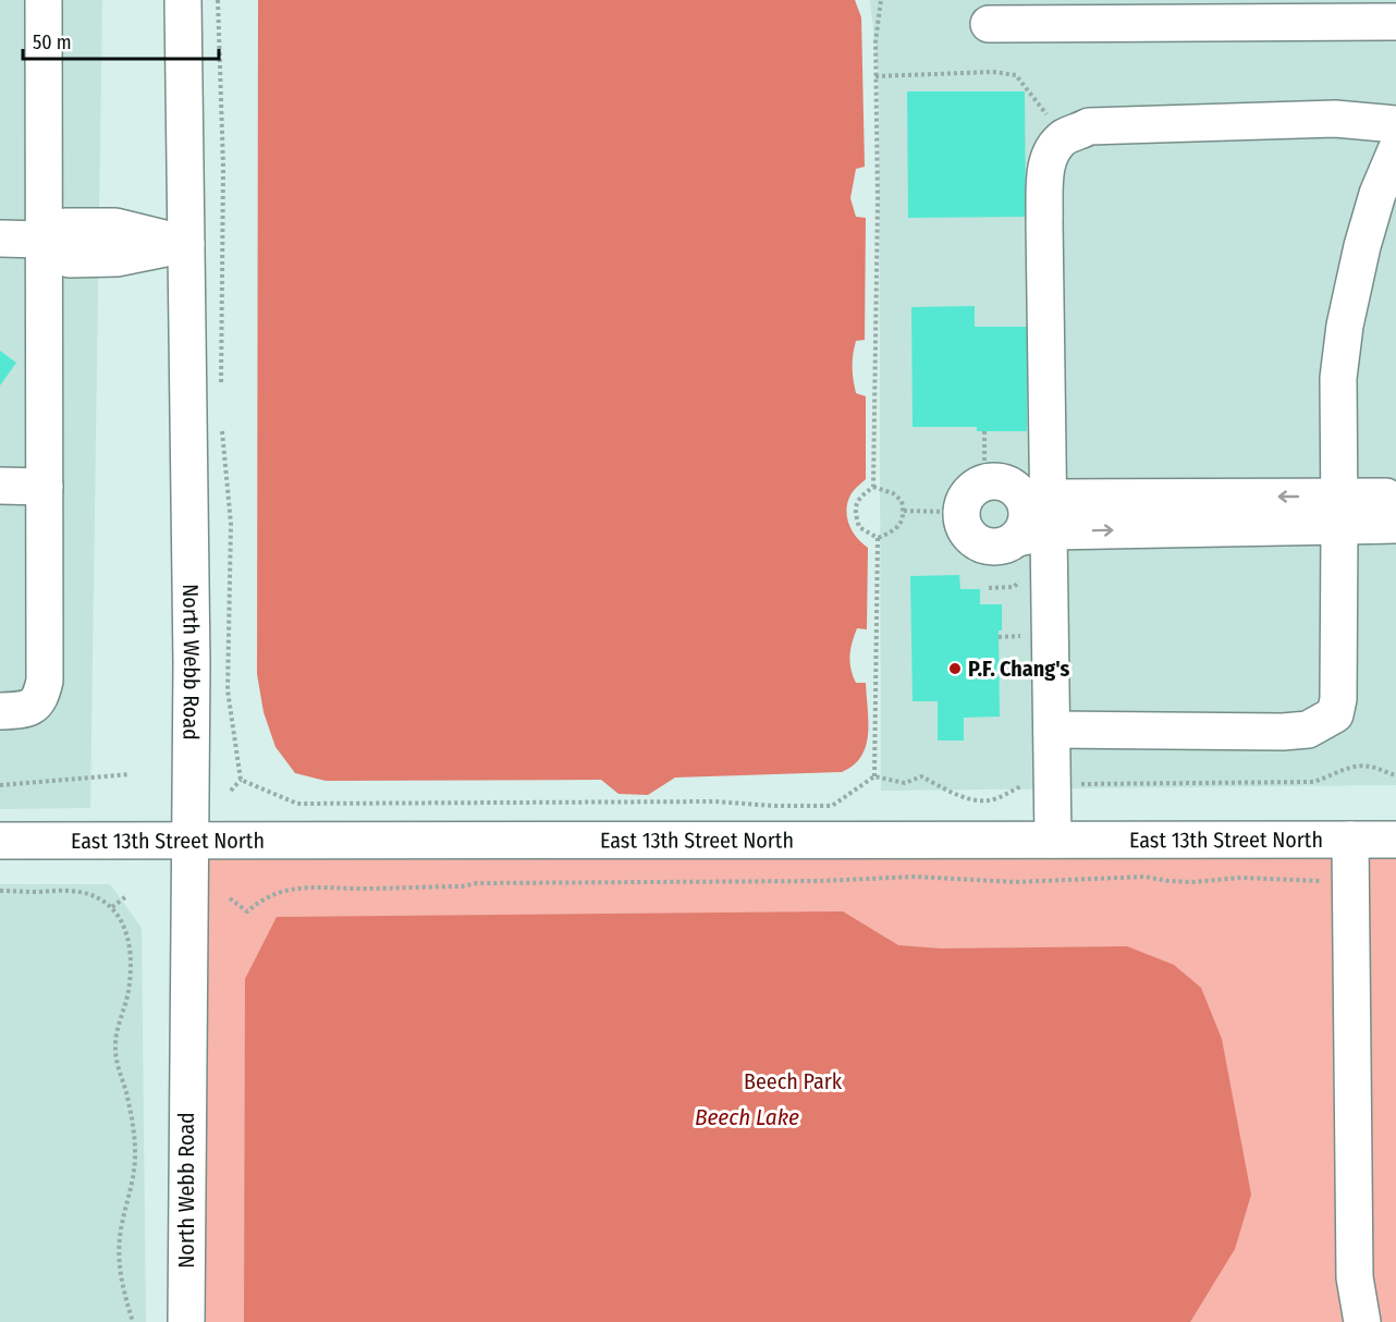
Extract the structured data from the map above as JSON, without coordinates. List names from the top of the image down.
{
  "streets": {
    "main road": ["North Webb Road", "East 13th Street North"]
  },
  "crossings": [
    ["North Webb Road", "East 13th Street North"]
  ],
  "water": ["Beech Lake"],
  "parks": ["Beech Park"],
  "places": ["P.F. Chang's"],
  "scale_bar": "50 m"
}
